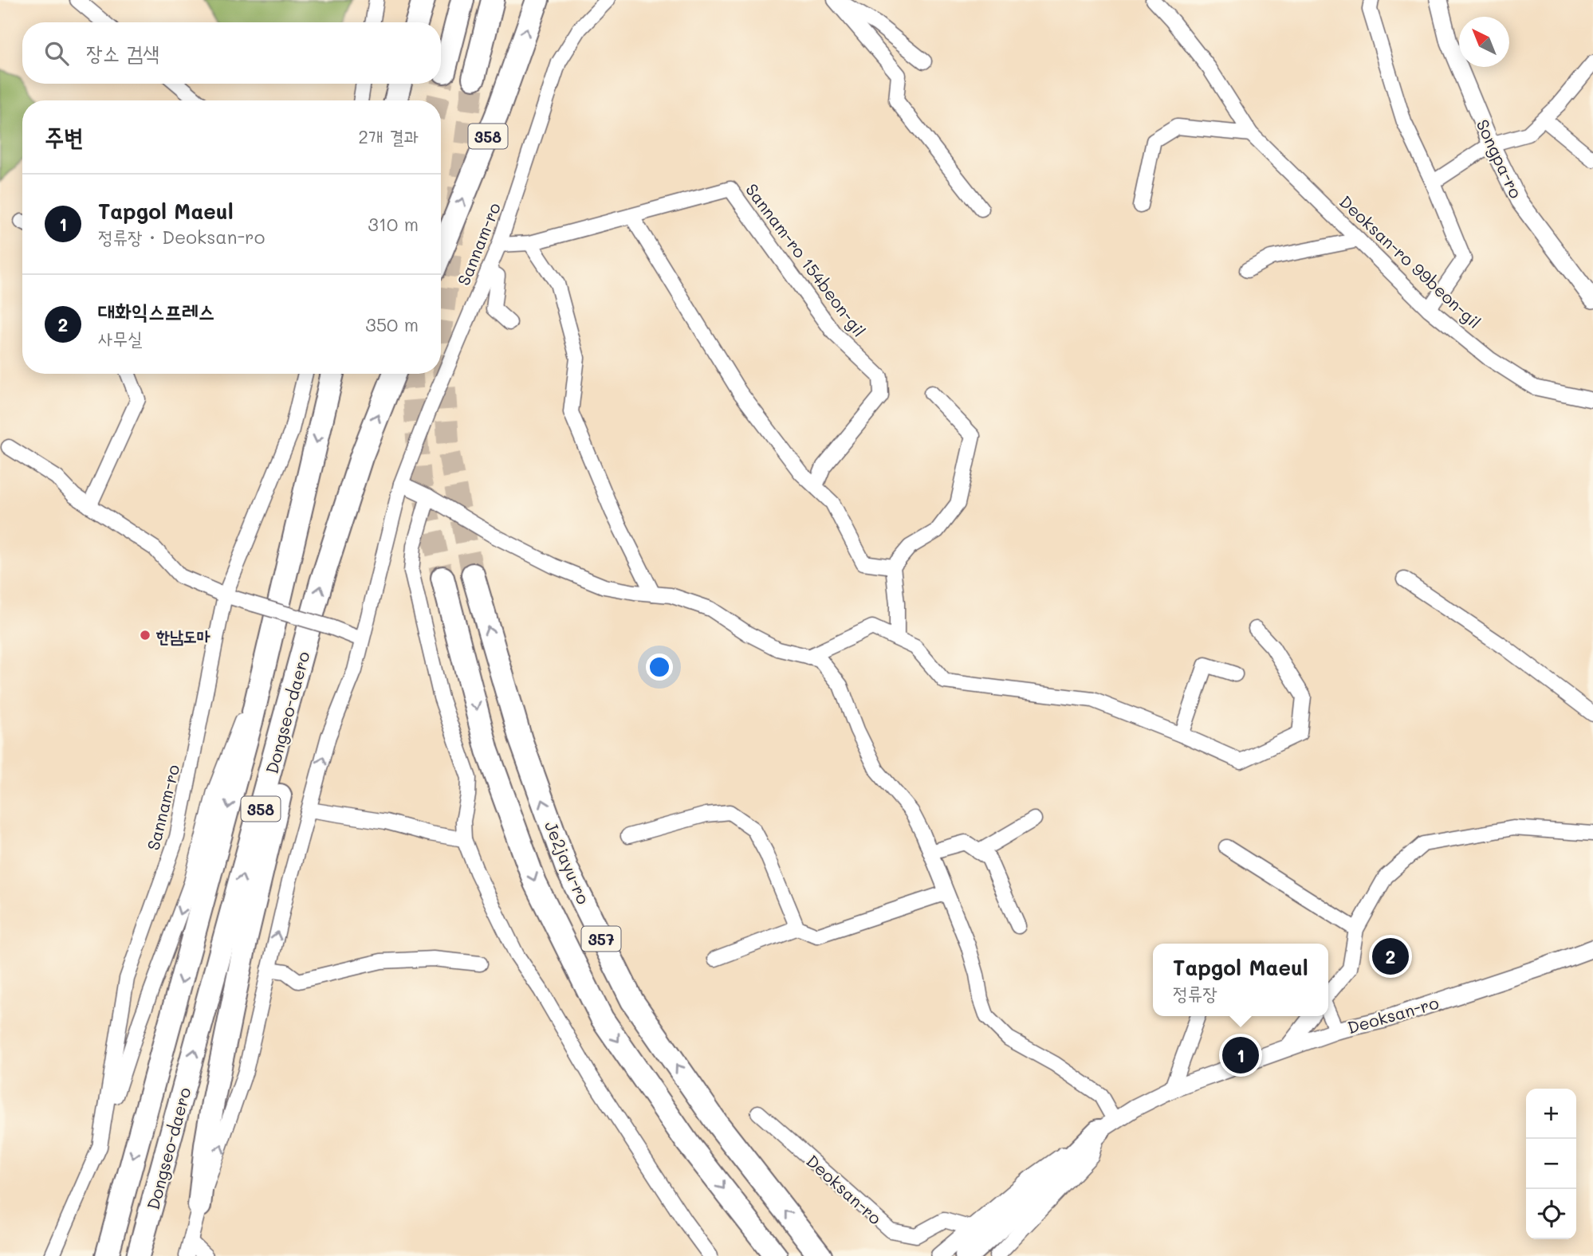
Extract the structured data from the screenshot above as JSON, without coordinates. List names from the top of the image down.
{
  "streets": {
    "highway": [
      "358",
      "Dongseo-daero",
      "Je2jayu-ro",
      "357"
    ],
    "street": [
      "Songpa-ro",
      "Sannam-ro",
      "Sannam-ro 154beon-gil",
      "Deoksan-ro 99beon-gil",
      "Deoksan-ro"
    ]
  },
  "crossings": [
    ["Sannam-ro", "Sannam-ro 154beon-gil"]
  ],
  "places": ["한남도마"],
  "north": "top left",
  "page": {
    "search": "장소 검색",
    "heading": ["주변", "2개 결과"],
    "list": [
      {
        "mark": "1",
        "name": "Tapgol Maeul",
        "note": "정류장 · Deoksan-ro",
        "value": "310 m"
      },
      {
        "mark": "2",
        "name": "대화익스프레스",
        "note": "사무실",
        "value": "350 m"
      }
    ],
    "pins": ["2", "1"],
    "popup": ["Tapgol Maeul", "정류장"],
    "map_buttons": ["+", "−"]
  }
}
